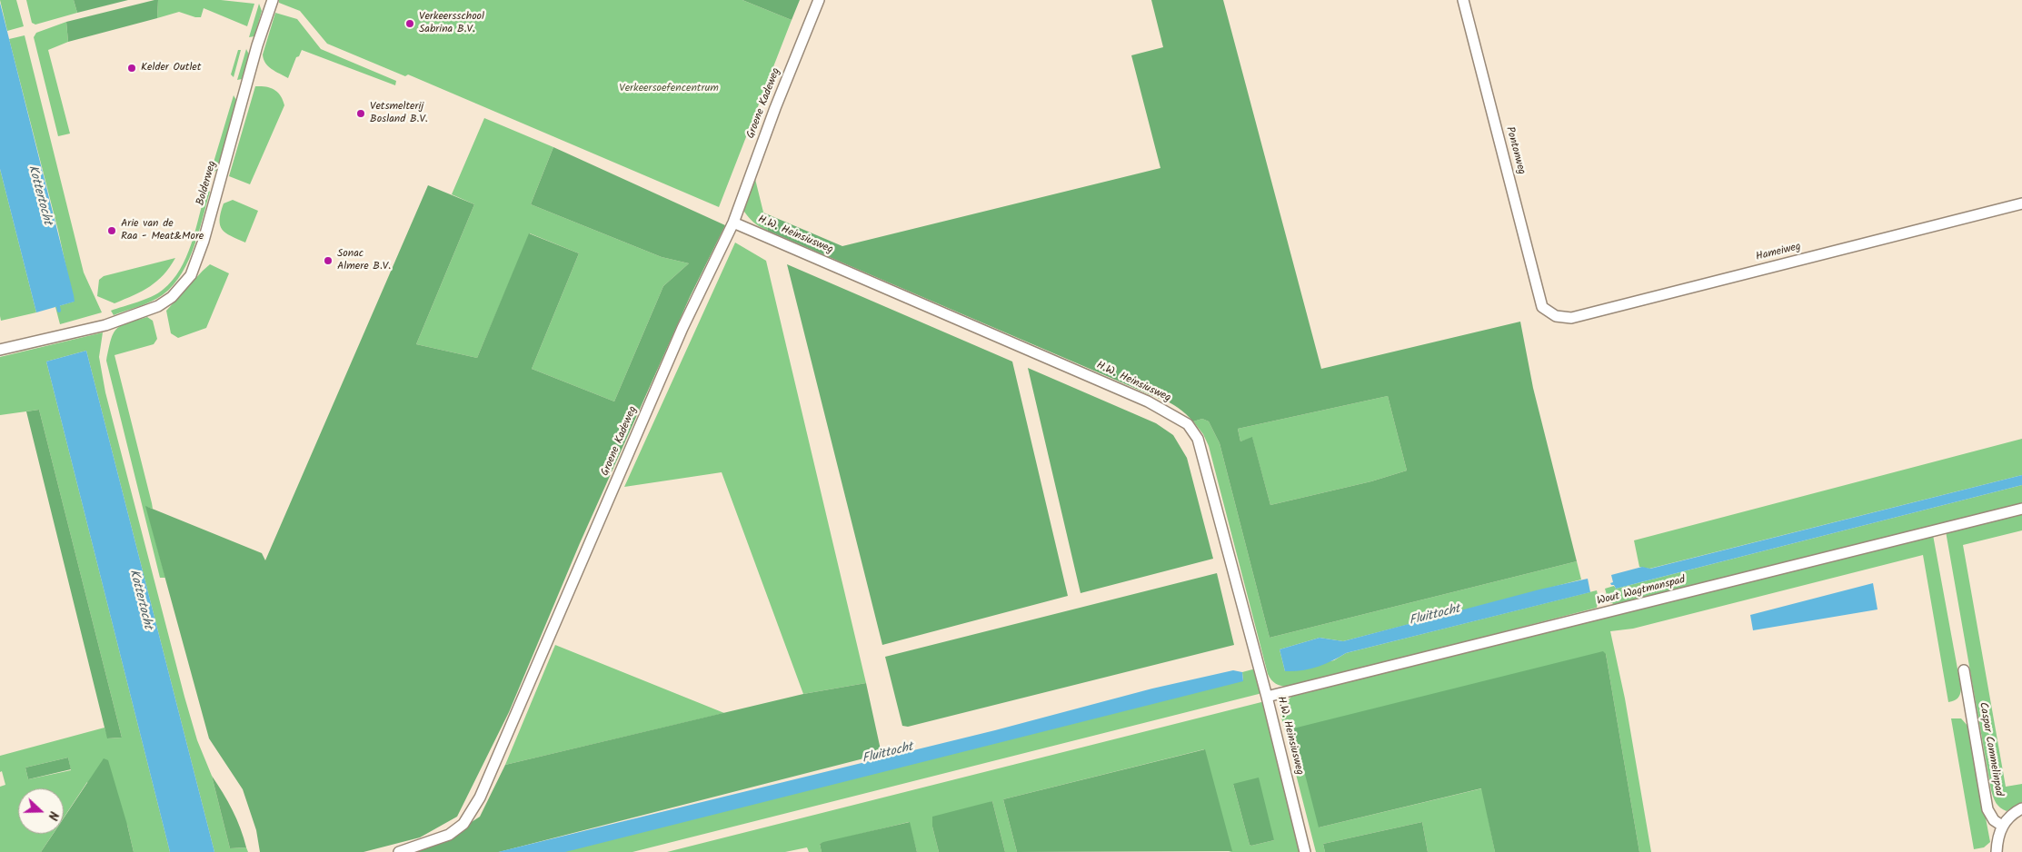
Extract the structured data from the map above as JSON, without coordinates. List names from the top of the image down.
{
  "streets": {
    "street": [
      "Groene Kadeweg",
      "Pontonweg",
      "Bolderweg",
      "H.W. Heinsiusweg",
      "Hameiweg",
      "Wout Wagtmanspad",
      "Caspar Commelinpad"
    ]
  },
  "crossings": [
    ["Groene Kadeweg", "H.W. Heinsiusweg"],
    ["Pontonweg", "Hameiweg"],
    ["H.W. Heinsiusweg", "Wout Wagtmanspad"]
  ],
  "water": ["Kottertocht", "Fluittocht"],
  "parks": ["Verkeersoefencentrum"],
  "places": [
    "Verkeersschool Sabrina B.V.",
    "Kelder Outlet",
    "Vetsmelterij Bosland B.V.",
    "Arie van de Raa - Meat&More",
    "Sonac Almere B.V."
  ],
  "north": "right"
}
